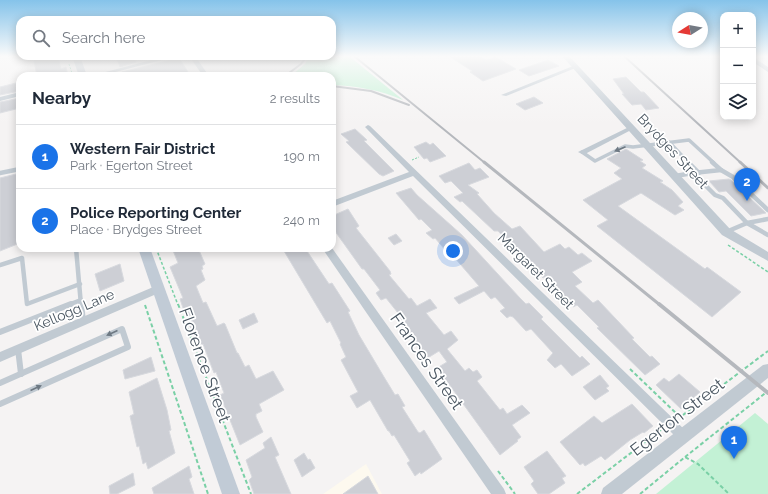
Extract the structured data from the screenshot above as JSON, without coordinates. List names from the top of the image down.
{
  "streets": {
    "main road": ["Florence Street"],
    "street": [
      "Brydges Street",
      "Margaret Street",
      "Kellogg Lane",
      "Frances Street",
      "Egerton Street"
    ]
  },
  "crossings": [
    ["Margaret Street", "Egerton Street"],
    ["Kellogg Lane", "Florence Street"]
  ],
  "north": "left",
  "page": {
    "map_buttons": ["+", "−"],
    "search": "Search here",
    "heading": ["Nearby", "2 results"],
    "list": [
      {
        "mark": "1",
        "name": "Western Fair District",
        "note": "Park · Egerton Street",
        "value": "190 m"
      },
      {
        "mark": "2",
        "name": "Police Reporting Center",
        "note": "Place · Brydges Street",
        "value": "240 m"
      }
    ],
    "pins": ["2", "1"]
  }
}
